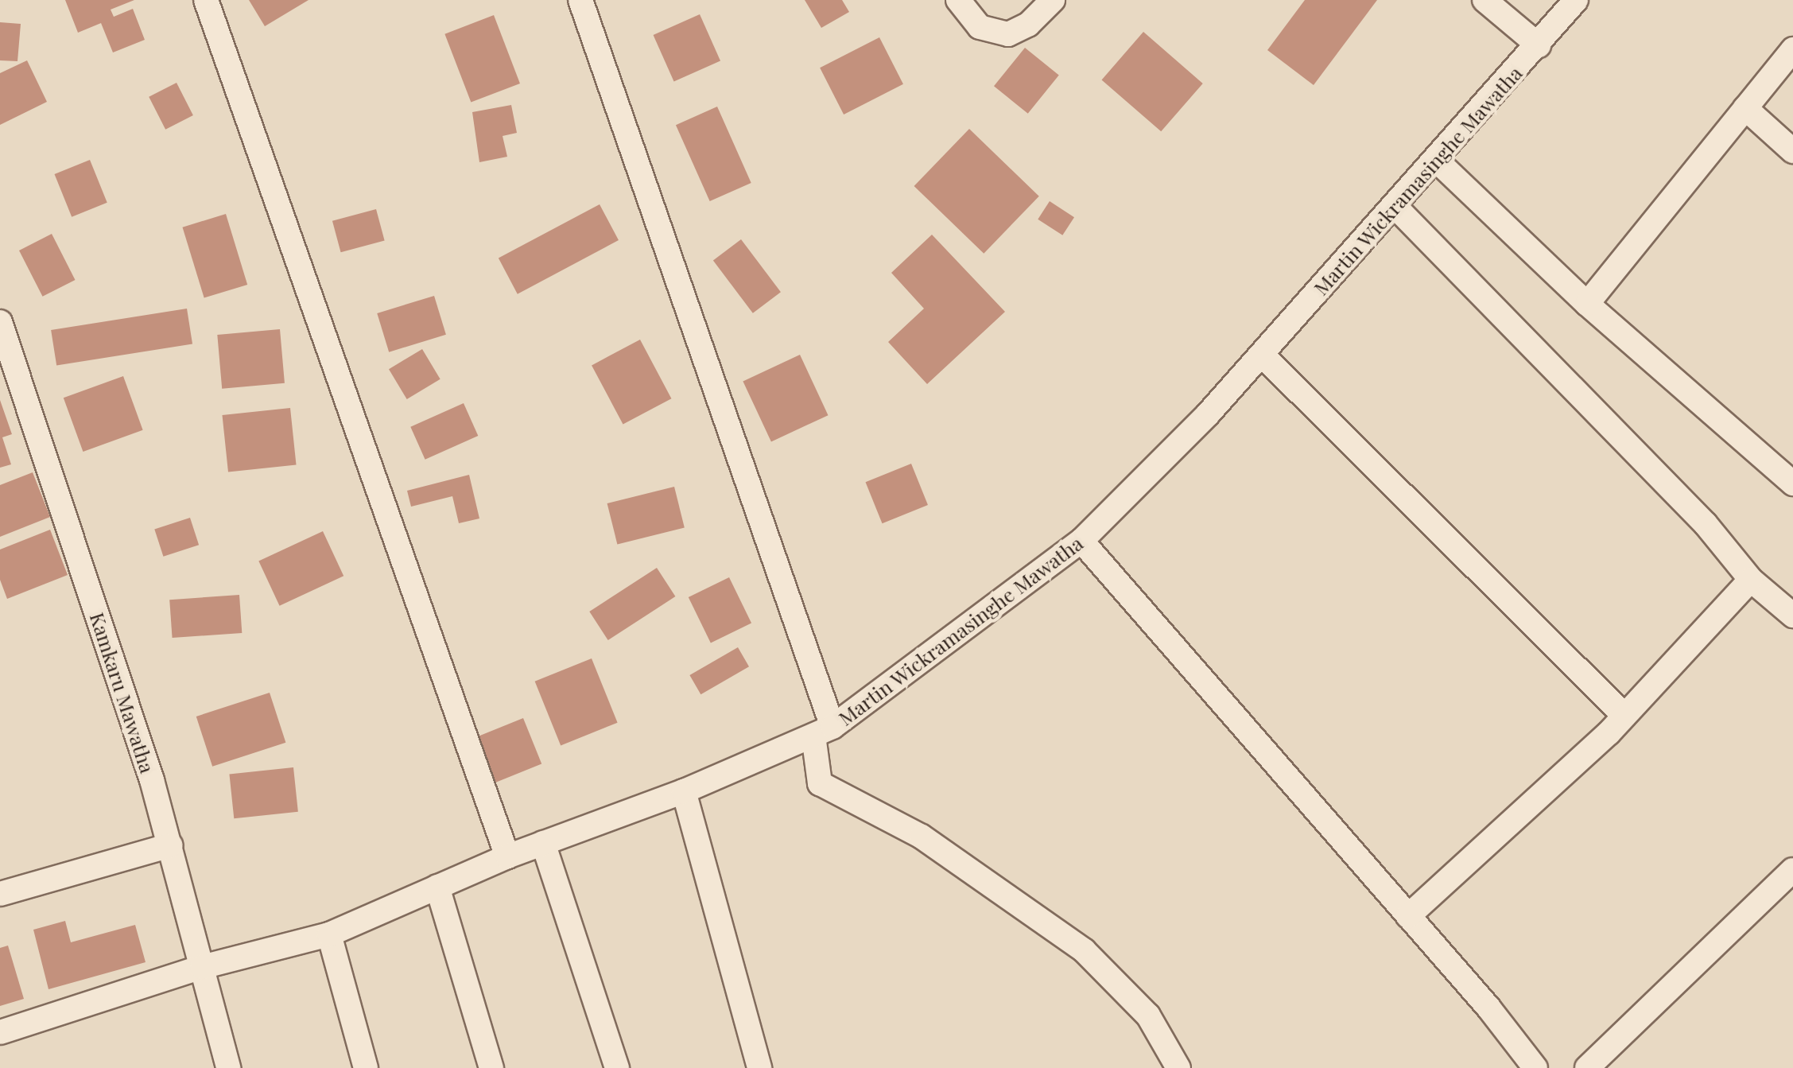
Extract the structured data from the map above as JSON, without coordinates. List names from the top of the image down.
{
  "streets": {
    "street": ["Martin Wickramasinghe Mawatha", "Kamkaru Mawatha"]
  },
  "crossings": [
    ["Martin Wickramasinghe Mawatha", "Kamkaru Mawatha"]
  ]
}
